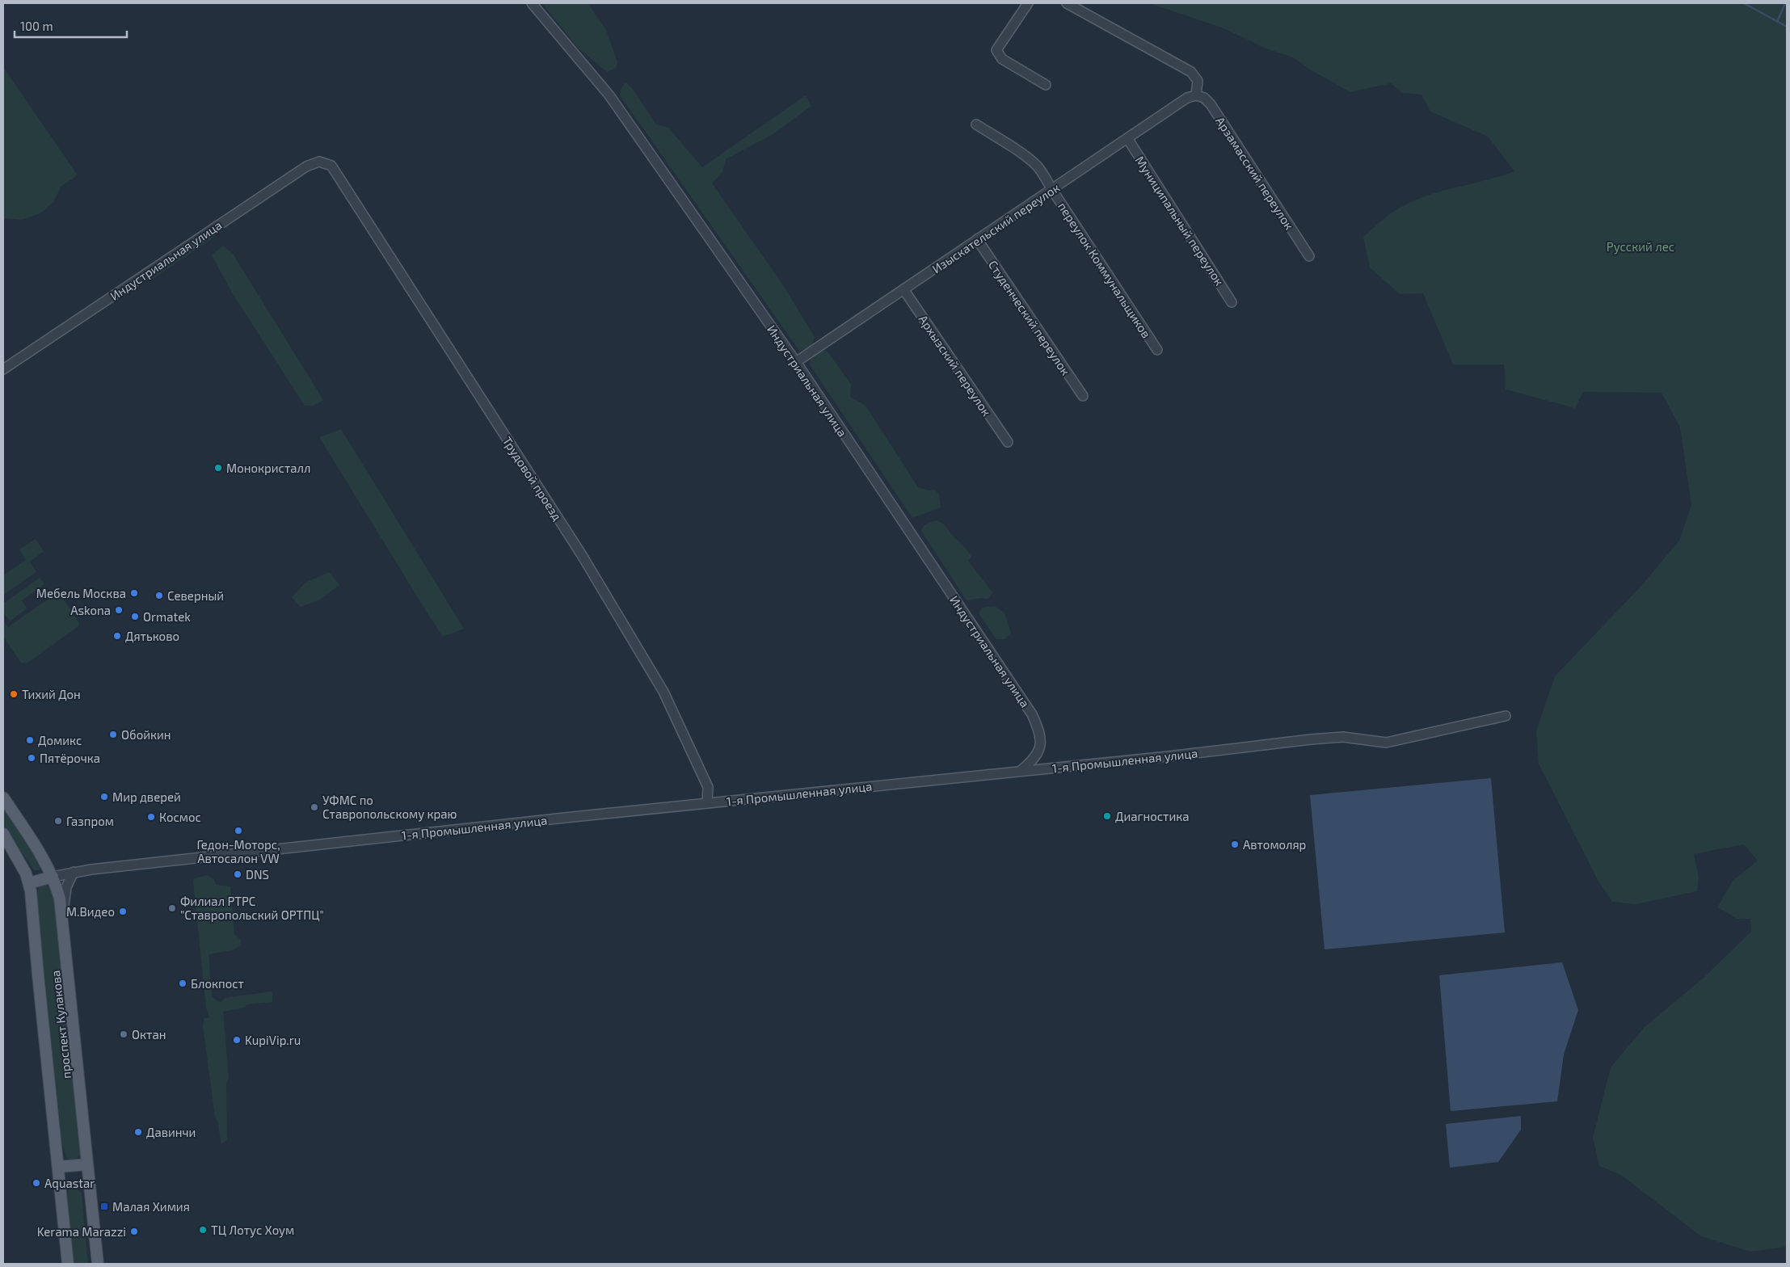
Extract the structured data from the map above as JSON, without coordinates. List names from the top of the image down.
{
  "streets": {
    "main road": ["проспект Кулакова"],
    "street": [
      "Арзамасский переулок",
      "Муниципальный переулок",
      "Изыскательский переулок",
      "Индустриальная улица",
      "переулок Коммунальщиков",
      "Студенческий переулок",
      "Архызский переулок",
      "Трудовой проезд",
      "1-я Промышленная улица"
    ]
  },
  "crossings": [
    ["Арзамасский переулок", "Изыскательский переулок"],
    ["Муниципальный переулок", "Изыскательский переулок"],
    ["Изыскательский переулок", "Индустриальная улица"],
    ["Изыскательский переулок", "переулок Коммунальщиков"],
    ["Изыскательский переулок", "Студенческий переулок"],
    ["Изыскательский переулок", "Архызский переулок"],
    ["Индустриальная улица", "Трудовой проезд"],
    ["Индустриальная улица", "1-я Промышленная улица"],
    ["Трудовой проезд", "1-я Промышленная улица"],
    ["1-я Промышленная улица", "проспект Кулакова"]
  ],
  "parks": ["Русский лес"],
  "places": {
    "other": [
      "Монокристалл",
      "Мебель Москва",
      "Северный",
      "Askona",
      "Ormatek",
      "Дятьково",
      "Тихий Дон",
      "Обойкин",
      "Домикс",
      "Пятёрочка",
      "Мир дверей",
      "УФМС по Ставропольскому краю",
      "Диагностика",
      "Космос",
      "Газпром",
      "Гедон-Моторс, Автосалон VW",
      "Автомоляр",
      "DNS",
      "Филиал РТРС \"Ставропольский ОРТПЦ\"",
      "М.Видео",
      "Блокпост",
      "Октан",
      "KupiVip.ru",
      "Давинчи",
      "Aquastar",
      "ТЦ Лотус Хоум",
      "Kerama Marazzi"
    ],
    "transit": ["Малая Химия"]
  },
  "scale_bar": "100 m"
}
